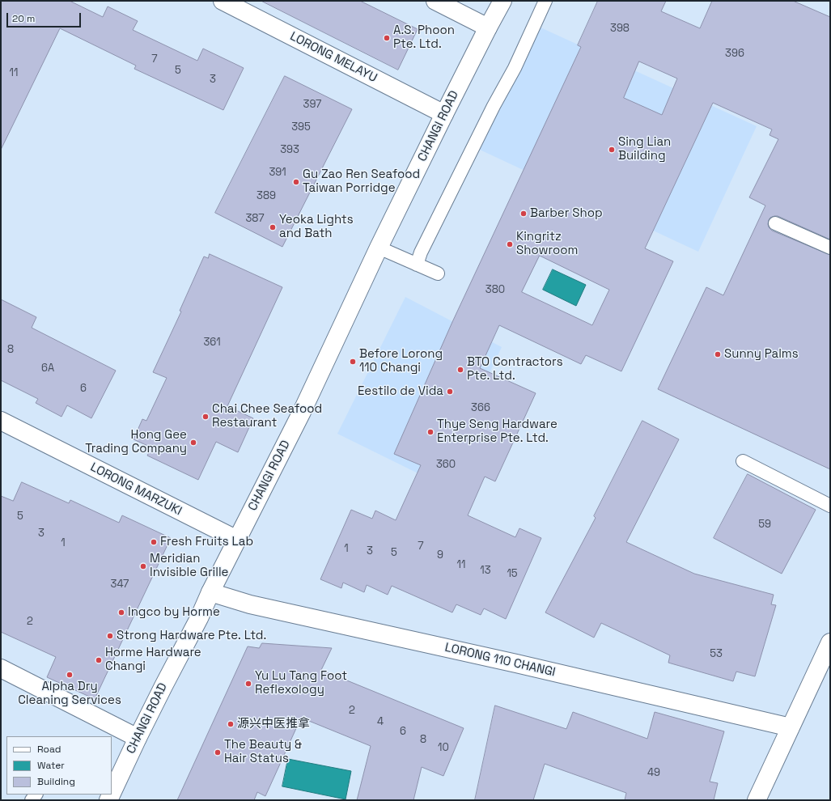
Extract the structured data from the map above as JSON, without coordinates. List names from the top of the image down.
{
  "streets": {
    "street": [
      "LORONG MELAYU",
      "CHANGI ROAD",
      "LORONG MARZUKI",
      "LORONG 110 CHANGI"
    ]
  },
  "crossings": [
    ["LORONG MELAYU", "CHANGI ROAD"],
    ["CHANGI ROAD", "LORONG MARZUKI"],
    ["CHANGI ROAD", "LORONG 110 CHANGI"]
  ],
  "places": [
    "A.S. Phoon Pte. Ltd.",
    "Sing Lian Building",
    "Gu Zao Ren Seafood Taiwan Porridge",
    "Barber Shop",
    "Yeoka Lights and Bath",
    "Kingritz Showroom",
    "Sunny Palms",
    "Before Lorong 110 Changi",
    "BTO Contractors Pte. Ltd.",
    "Eestilo de Vida",
    "Chai Chee Seafood Restaurant",
    "Thye Seng Hardware Enterprise Pte. Ltd.",
    "Hong Gee Trading Company",
    "Fresh Fruits Lab",
    "Meridian Invisible Grille",
    "Ingco by Horme",
    "Strong Hardware Pte. Ltd.",
    "Horme Hardware Changi",
    "Alpha Dry Cleaning Services",
    "Yu Lu Tang Foot Reflexology",
    "源兴中医推拿",
    "The Beauty & Hair Status"
  ],
  "house_numbers": [
    "398",
    "396",
    "7",
    "5",
    "11",
    "3",
    "397",
    "395",
    "393",
    "391",
    "389",
    "387",
    "380",
    "361",
    "8",
    "6A",
    "6",
    "366",
    "360",
    "5",
    "59",
    "3",
    "1",
    "7",
    "1",
    "3",
    "5",
    "9",
    "11",
    "13",
    "15",
    "347",
    "2",
    "53",
    "2",
    "4",
    "6",
    "8",
    "10",
    "49"
  ],
  "legend": ["Road", "Water", "Building"],
  "scale_bar": "20 m"
}
